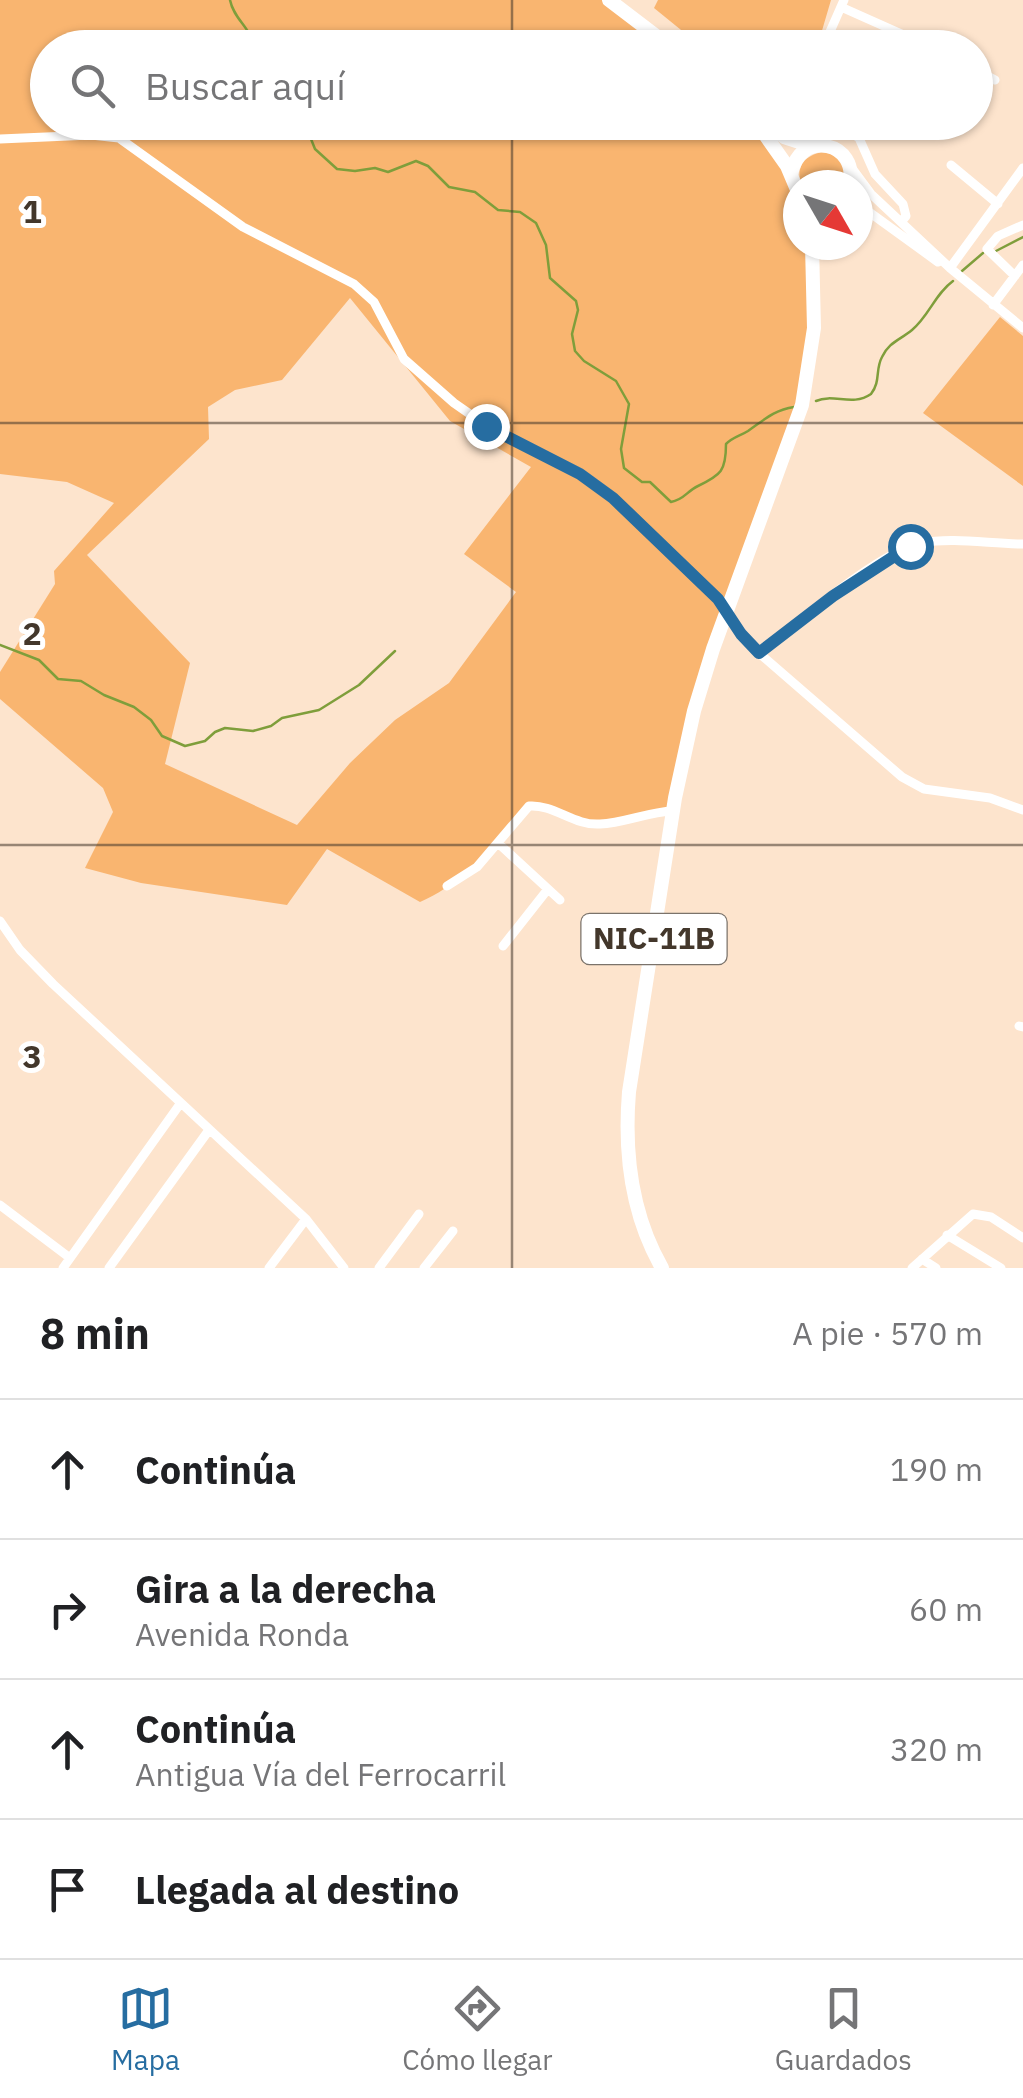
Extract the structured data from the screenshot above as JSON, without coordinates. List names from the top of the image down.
{
  "streets": {
    "highway": ["NIC-11B"]
  },
  "north": "bottom right",
  "page": {
    "search": "Buscar aquí",
    "heading": ["8 min", "A pie · 570 m"],
    "list": [
      ["Continúa", "190 m"],
      ["Gira a la derecha", "Avenida Ronda", "60 m"],
      ["Continúa", "Antigua Vía del Ferrocarril", "320 m"],
      "Llegada al destino"
    ],
    "nav": ["Mapa", "Cómo llegar", "Guardados"]
  },
  "grid": {
    "rows": ["1", "2", "3"]
  }
}
